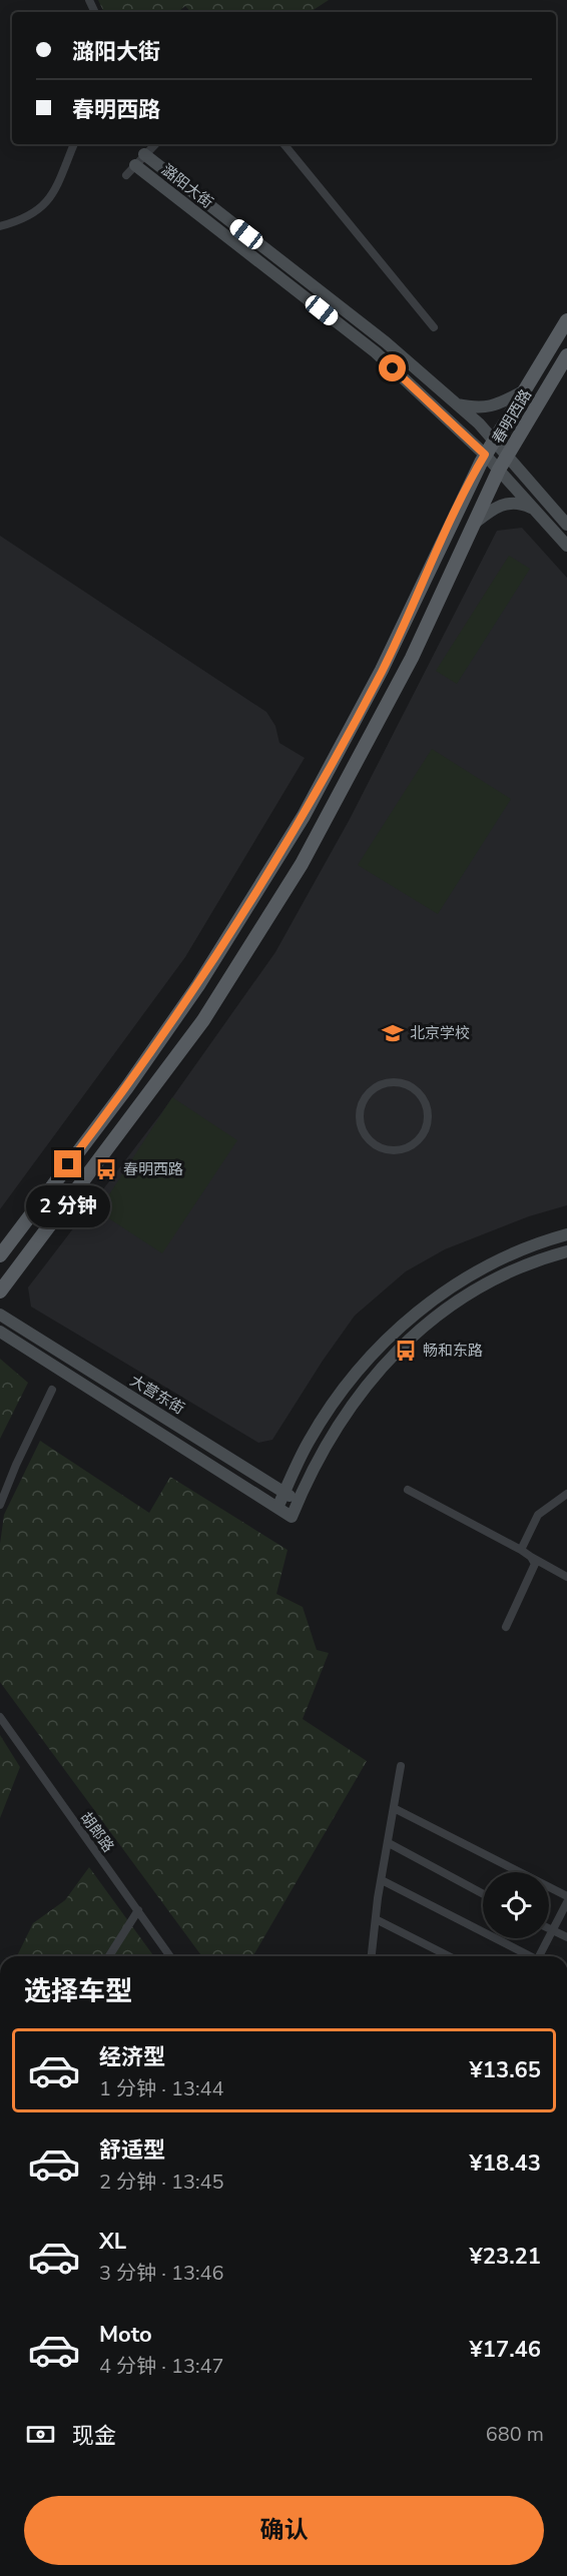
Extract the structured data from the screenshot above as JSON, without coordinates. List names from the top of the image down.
{
  "streets": {
    "main road": ["潞阳大街", "春明西路", "大营东街"],
    "street": ["胡郎路"]
  },
  "crossings": [
    ["潞阳大街", "春明西路"]
  ],
  "places": {
    "school or university": ["北京学校"],
    "bus stop": ["春明西路", "畅和东路"]
  },
  "page": {
    "banner": ["潞阳大街", "春明西路"],
    "bubble": "2 分钟",
    "heading": "选择车型",
    "list": [
      {
        "name": "经济型",
        "note": "1 分钟 · 13:44",
        "value": "¥13.65"
      },
      {
        "name": "舒适型",
        "note": "2 分钟 · 13:45",
        "value": "¥18.43"
      },
      {
        "name": "XL",
        "note": "3 分钟 · 13:46",
        "value": "¥23.21"
      },
      {
        "name": "Moto",
        "note": "4 分钟 · 13:47",
        "value": "¥17.46"
      }
    ],
    "pay": ["现金", "680 m"],
    "buttons": "确认"
  }
}
